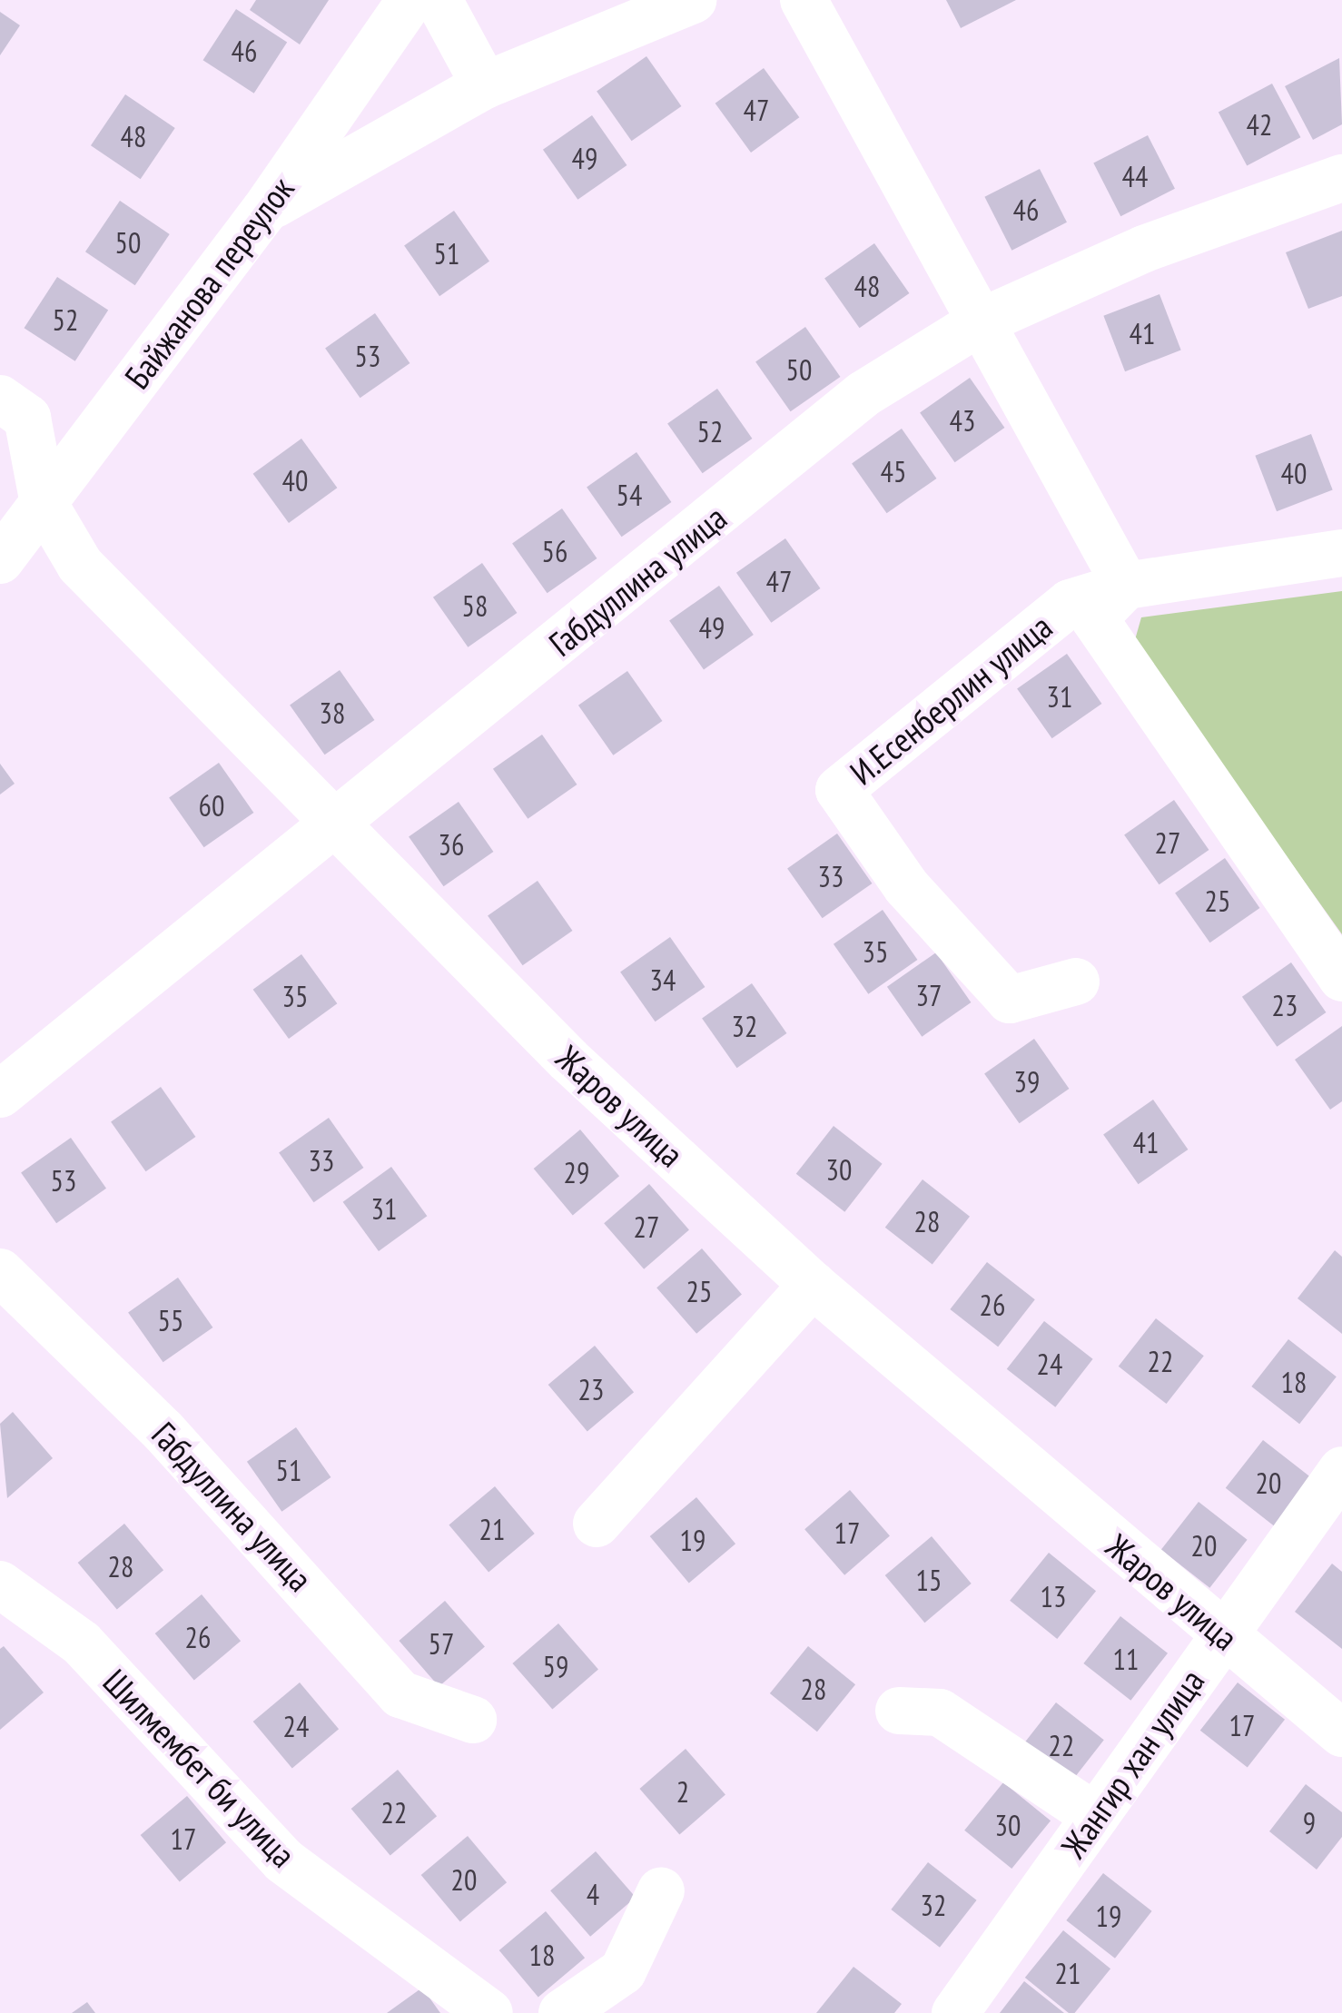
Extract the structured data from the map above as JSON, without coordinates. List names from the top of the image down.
{
  "streets": {
    "street": [
      "Байжанова переулок",
      "Габдуллина улица",
      "И.Есенберлин улица",
      "Жаров улица",
      "Жангир хан улица",
      "Шилмембет би улица"
    ]
  },
  "crossings": [
    ["Байжанова переулок", "Жаров улица"],
    ["Габдуллина улица", "Жаров улица"],
    ["Жаров улица", "Жангир хан улица"]
  ],
  "house_numbers": [
    "46",
    "47",
    "42",
    "48",
    "49",
    "44",
    "46",
    "50",
    "51",
    "48",
    "52",
    "41",
    "53",
    "50",
    "43",
    "52",
    "45",
    "40",
    "40",
    "54",
    "56",
    "47",
    "58",
    "49",
    "31",
    "38",
    "60",
    "27",
    "36",
    "33",
    "25",
    "35",
    "34",
    "37",
    "35",
    "23",
    "32",
    "39",
    "41",
    "33",
    "30",
    "29",
    "53",
    "31",
    "28",
    "27",
    "25",
    "26",
    "55",
    "22",
    "24",
    "18",
    "23",
    "51",
    "20",
    "21",
    "17",
    "19",
    "20",
    "28",
    "15",
    "13",
    "26",
    "57",
    "11",
    "59",
    "28",
    "17",
    "24",
    "22",
    "2",
    "22",
    "9",
    "30",
    "17",
    "20",
    "4",
    "32",
    "19",
    "18",
    "21"
  ]
}
